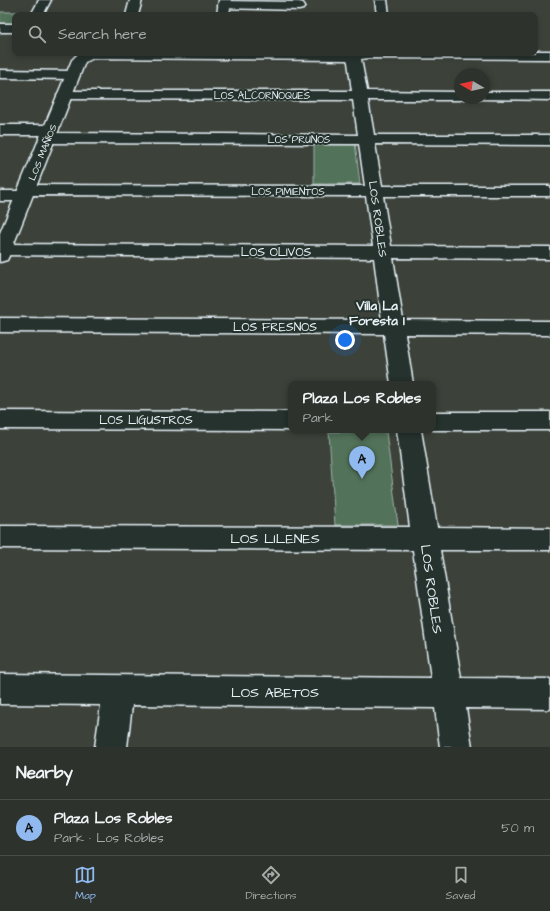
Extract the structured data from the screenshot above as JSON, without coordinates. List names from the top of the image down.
{
  "streets": {
    "street": [
      "LOS ALCORNOQUES",
      "LOS PRUNOS",
      "LOS MAÑÍOS",
      "LOS PIMIENTOS",
      "LOS ROBLES",
      "LOS OLIVOS",
      "LOS FRESNOS",
      "LOS LIGUSTROS",
      "LOS LILENES",
      "LOS ABETOS"
    ]
  },
  "crossings": [
    ["LOS ALCORNOQUES", "LOS MAÑÍOS"],
    ["LOS ALCORNOQUES", "LOS ROBLES"],
    ["LOS PRUNOS", "LOS MAÑÍOS"],
    ["LOS PRUNOS", "LOS ROBLES"],
    ["LOS MAÑÍOS", "LOS PIMIENTOS"],
    ["LOS MAÑÍOS", "LOS OLIVOS"],
    ["LOS PIMIENTOS", "LOS ROBLES"],
    ["LOS ROBLES", "LOS OLIVOS"],
    ["LOS ROBLES", "LOS FRESNOS"],
    ["LOS ROBLES", "LOS LILENES"],
    ["LOS ROBLES", "LOS ABETOS"]
  ],
  "districts": ["Villa La Foresta I"],
  "north": "left",
  "page": {
    "search": "Search here",
    "popup": ["Plaza Los Robles", "Park"],
    "pins": "A",
    "heading": "Nearby",
    "list": [
      {
        "mark": "A",
        "name": "Plaza Los Robles",
        "note": "Park · Los Robles",
        "value": "50 m"
      }
    ],
    "nav": ["Map", "Directions", "Saved"]
  }
}
